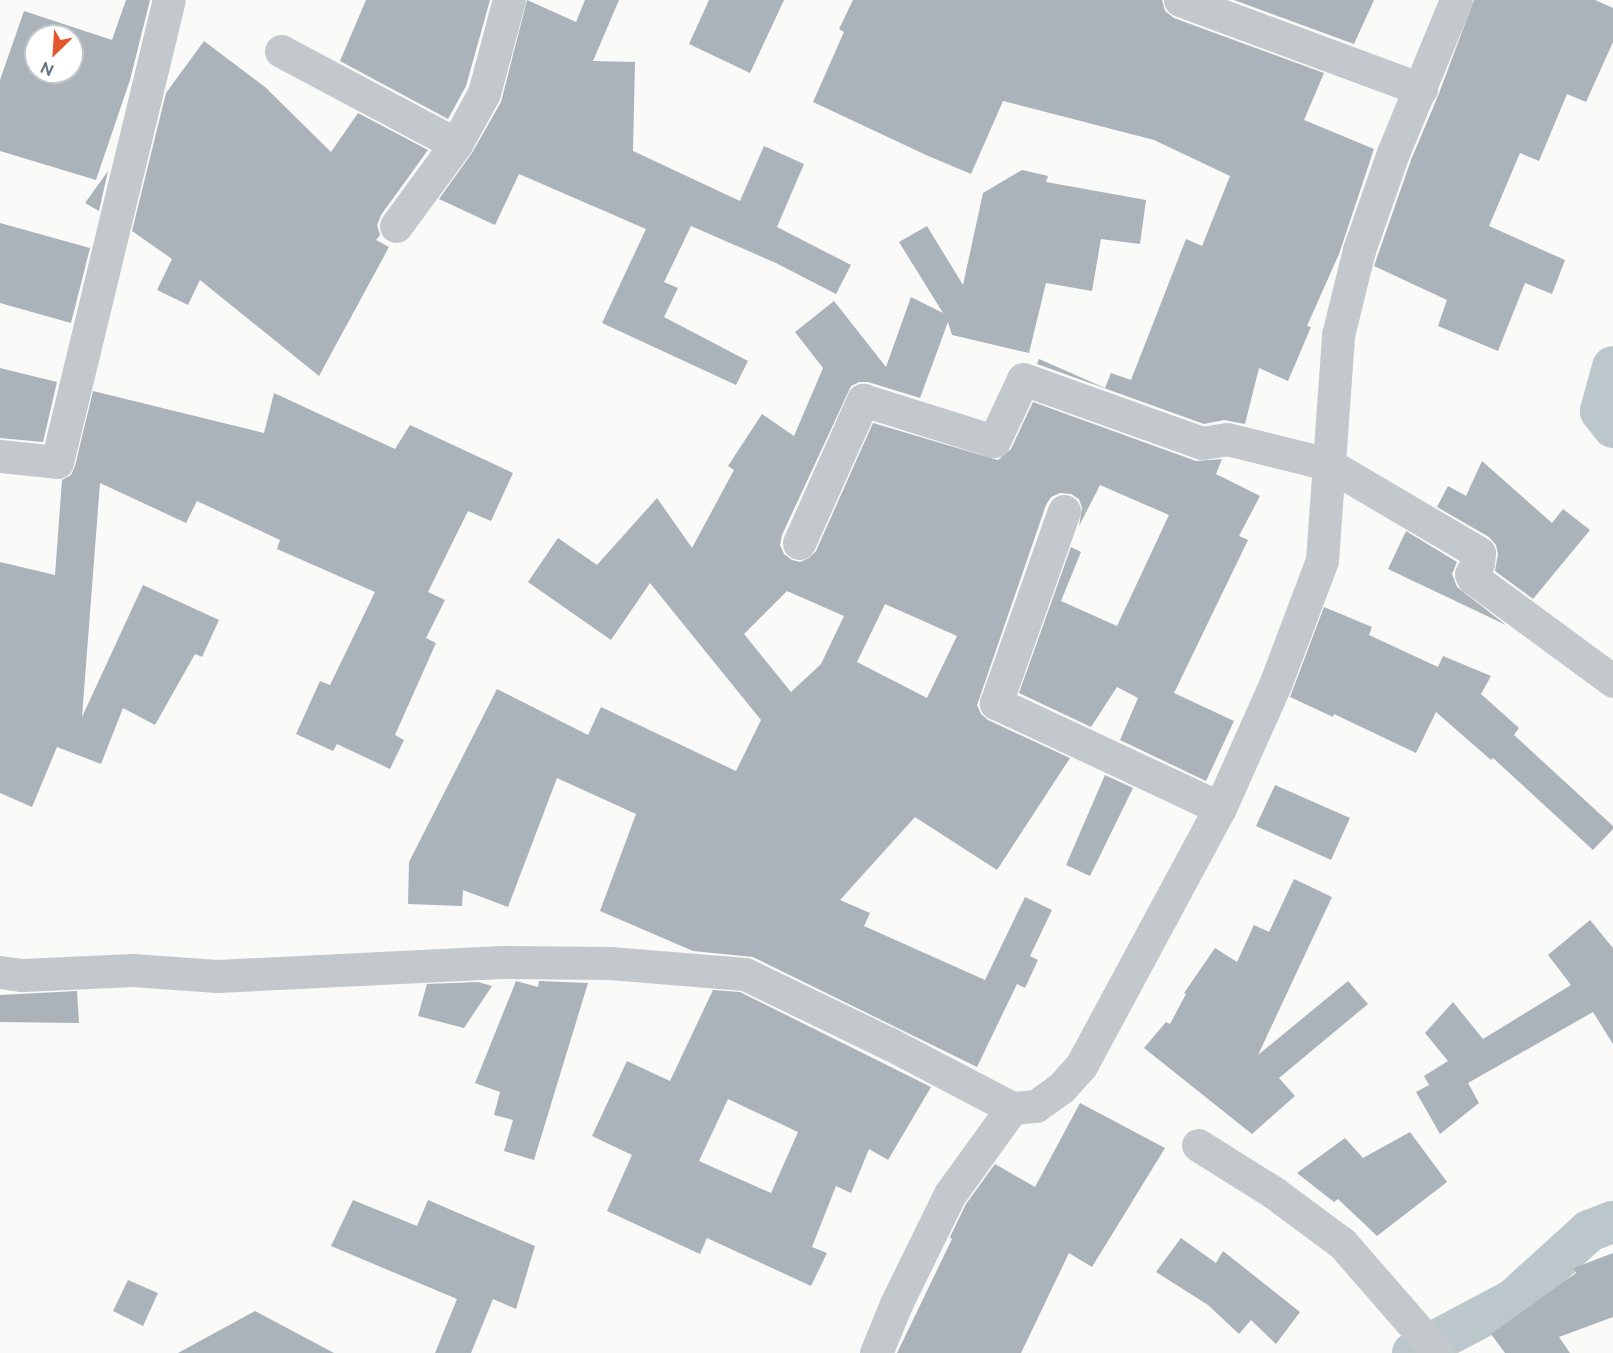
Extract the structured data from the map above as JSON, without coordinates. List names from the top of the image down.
{
  "north": "bottom left"
}
